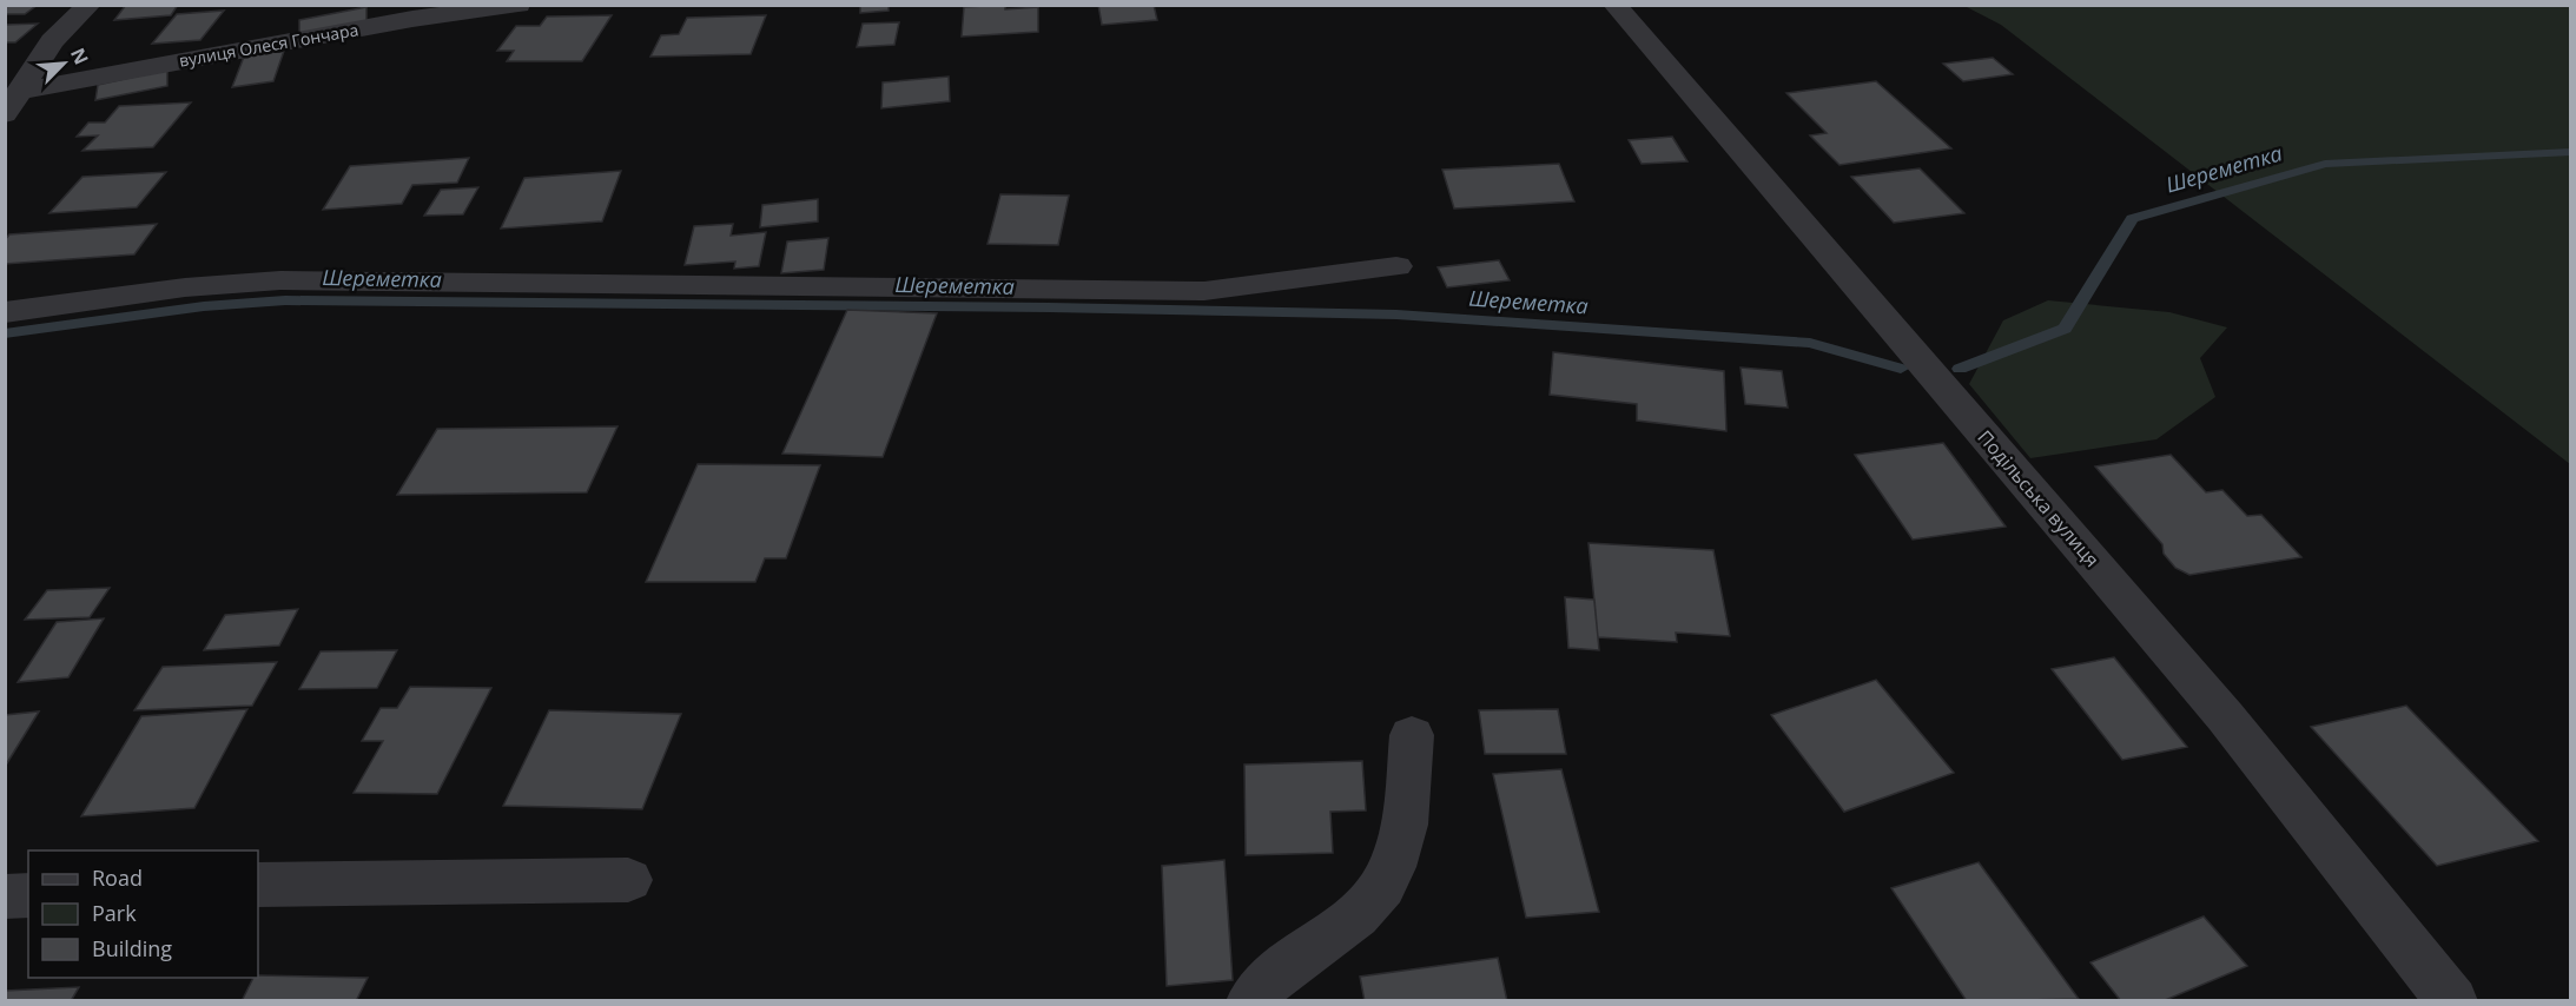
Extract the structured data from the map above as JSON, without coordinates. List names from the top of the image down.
{
  "streets": {
    "street": ["вулиця Олеся Гончара", "Подільська вулиця"]
  },
  "water": ["Шереметка"],
  "legend": ["Road", "Park", "Building"],
  "north": "top right"
}
